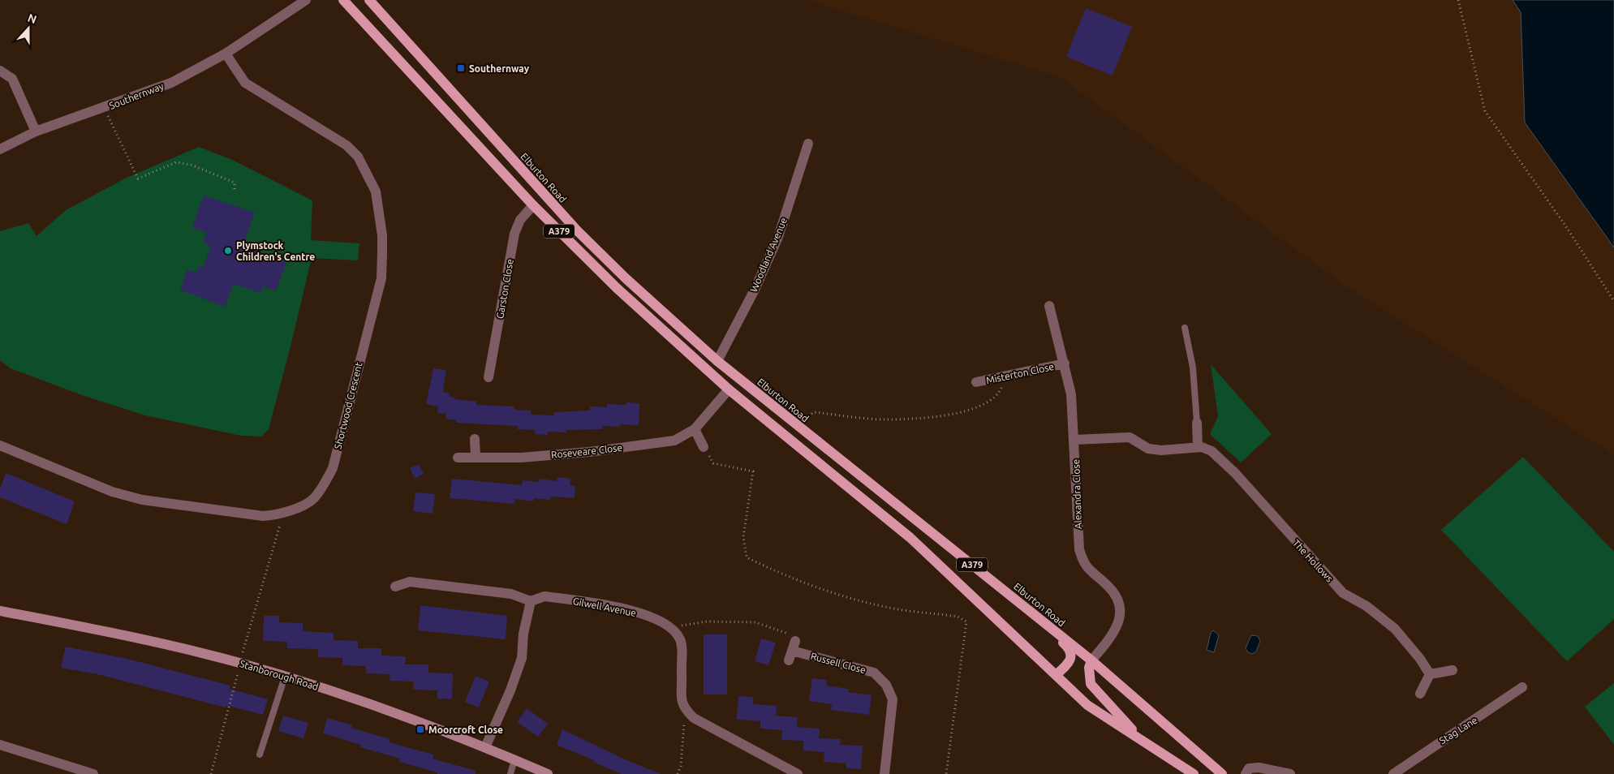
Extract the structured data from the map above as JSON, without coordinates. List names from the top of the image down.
{
  "streets": {
    "main road": ["Elburton Road", "A379"],
    "street": [
      "Southernway",
      "Woodland Avenue",
      "Garston Close",
      "Misterton Close",
      "Shortwood Crescent",
      "Roseveare Close",
      "Alexandra Close",
      "The Hollows",
      "Gilwell Avenue",
      "Russell Close",
      "Stanborough Road",
      "Stag Lane"
    ]
  },
  "crossings": [
    ["Southernway", "Shortwood Crescent"],
    ["Elburton Road", "A379"],
    ["Elburton Road", "Woodland Avenue"],
    ["Elburton Road", "Alexandra Close"],
    ["A379", "Garston Close"],
    ["A379", "Roseveare Close"],
    ["A379", "Alexandra Close"],
    ["Misterton Close", "Alexandra Close"],
    ["Alexandra Close", "The Hollows"]
  ],
  "places": {
    "transit": ["Southernway", "Moorcroft Close"],
    "other": ["Plymstock Children's Centre"]
  },
  "north": "top"
}
